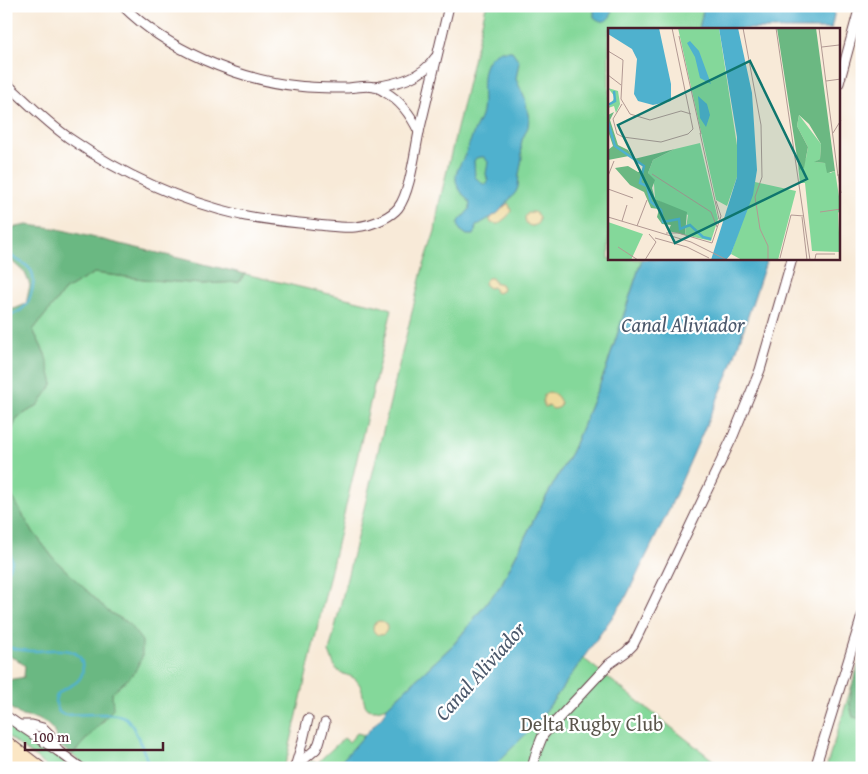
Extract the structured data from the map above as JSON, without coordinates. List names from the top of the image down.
{
  "water": ["Canal Aliviador"],
  "parks": ["Delta Rugby Club"],
  "scale_bar": "100 m"
}
